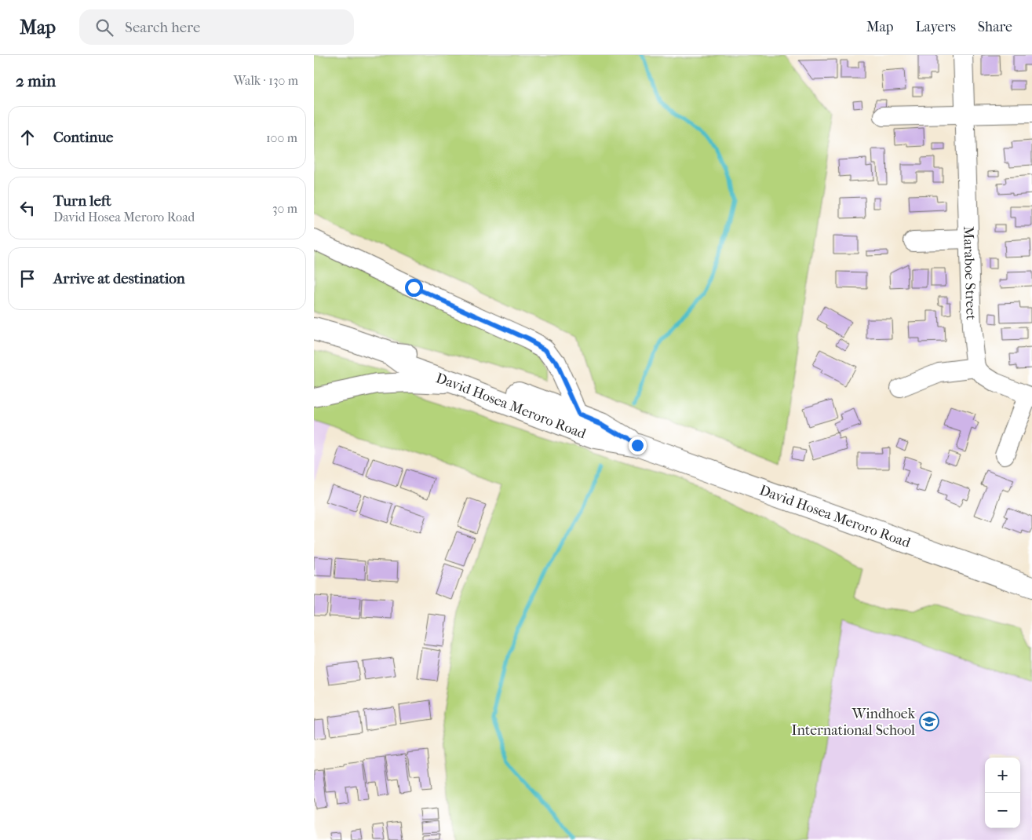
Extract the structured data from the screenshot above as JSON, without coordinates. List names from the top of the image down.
{
  "streets": {
    "main road": ["David Hosea Meroro Road"],
    "street": ["Maraboe Street"]
  },
  "places": {
    "school or university": ["Windhoek International School"]
  },
  "page": {
    "header": "Map",
    "search": "Search here",
    "nav": ["Map", "Layers", "Share"],
    "heading": ["2 min", "Walk · 130 m"],
    "list": [
      ["Continue", "100 m"],
      ["Turn left", "David Hosea Meroro Road", "30 m"],
      "Arrive at destination"
    ],
    "map_buttons": ["+", "−"]
  }
}
